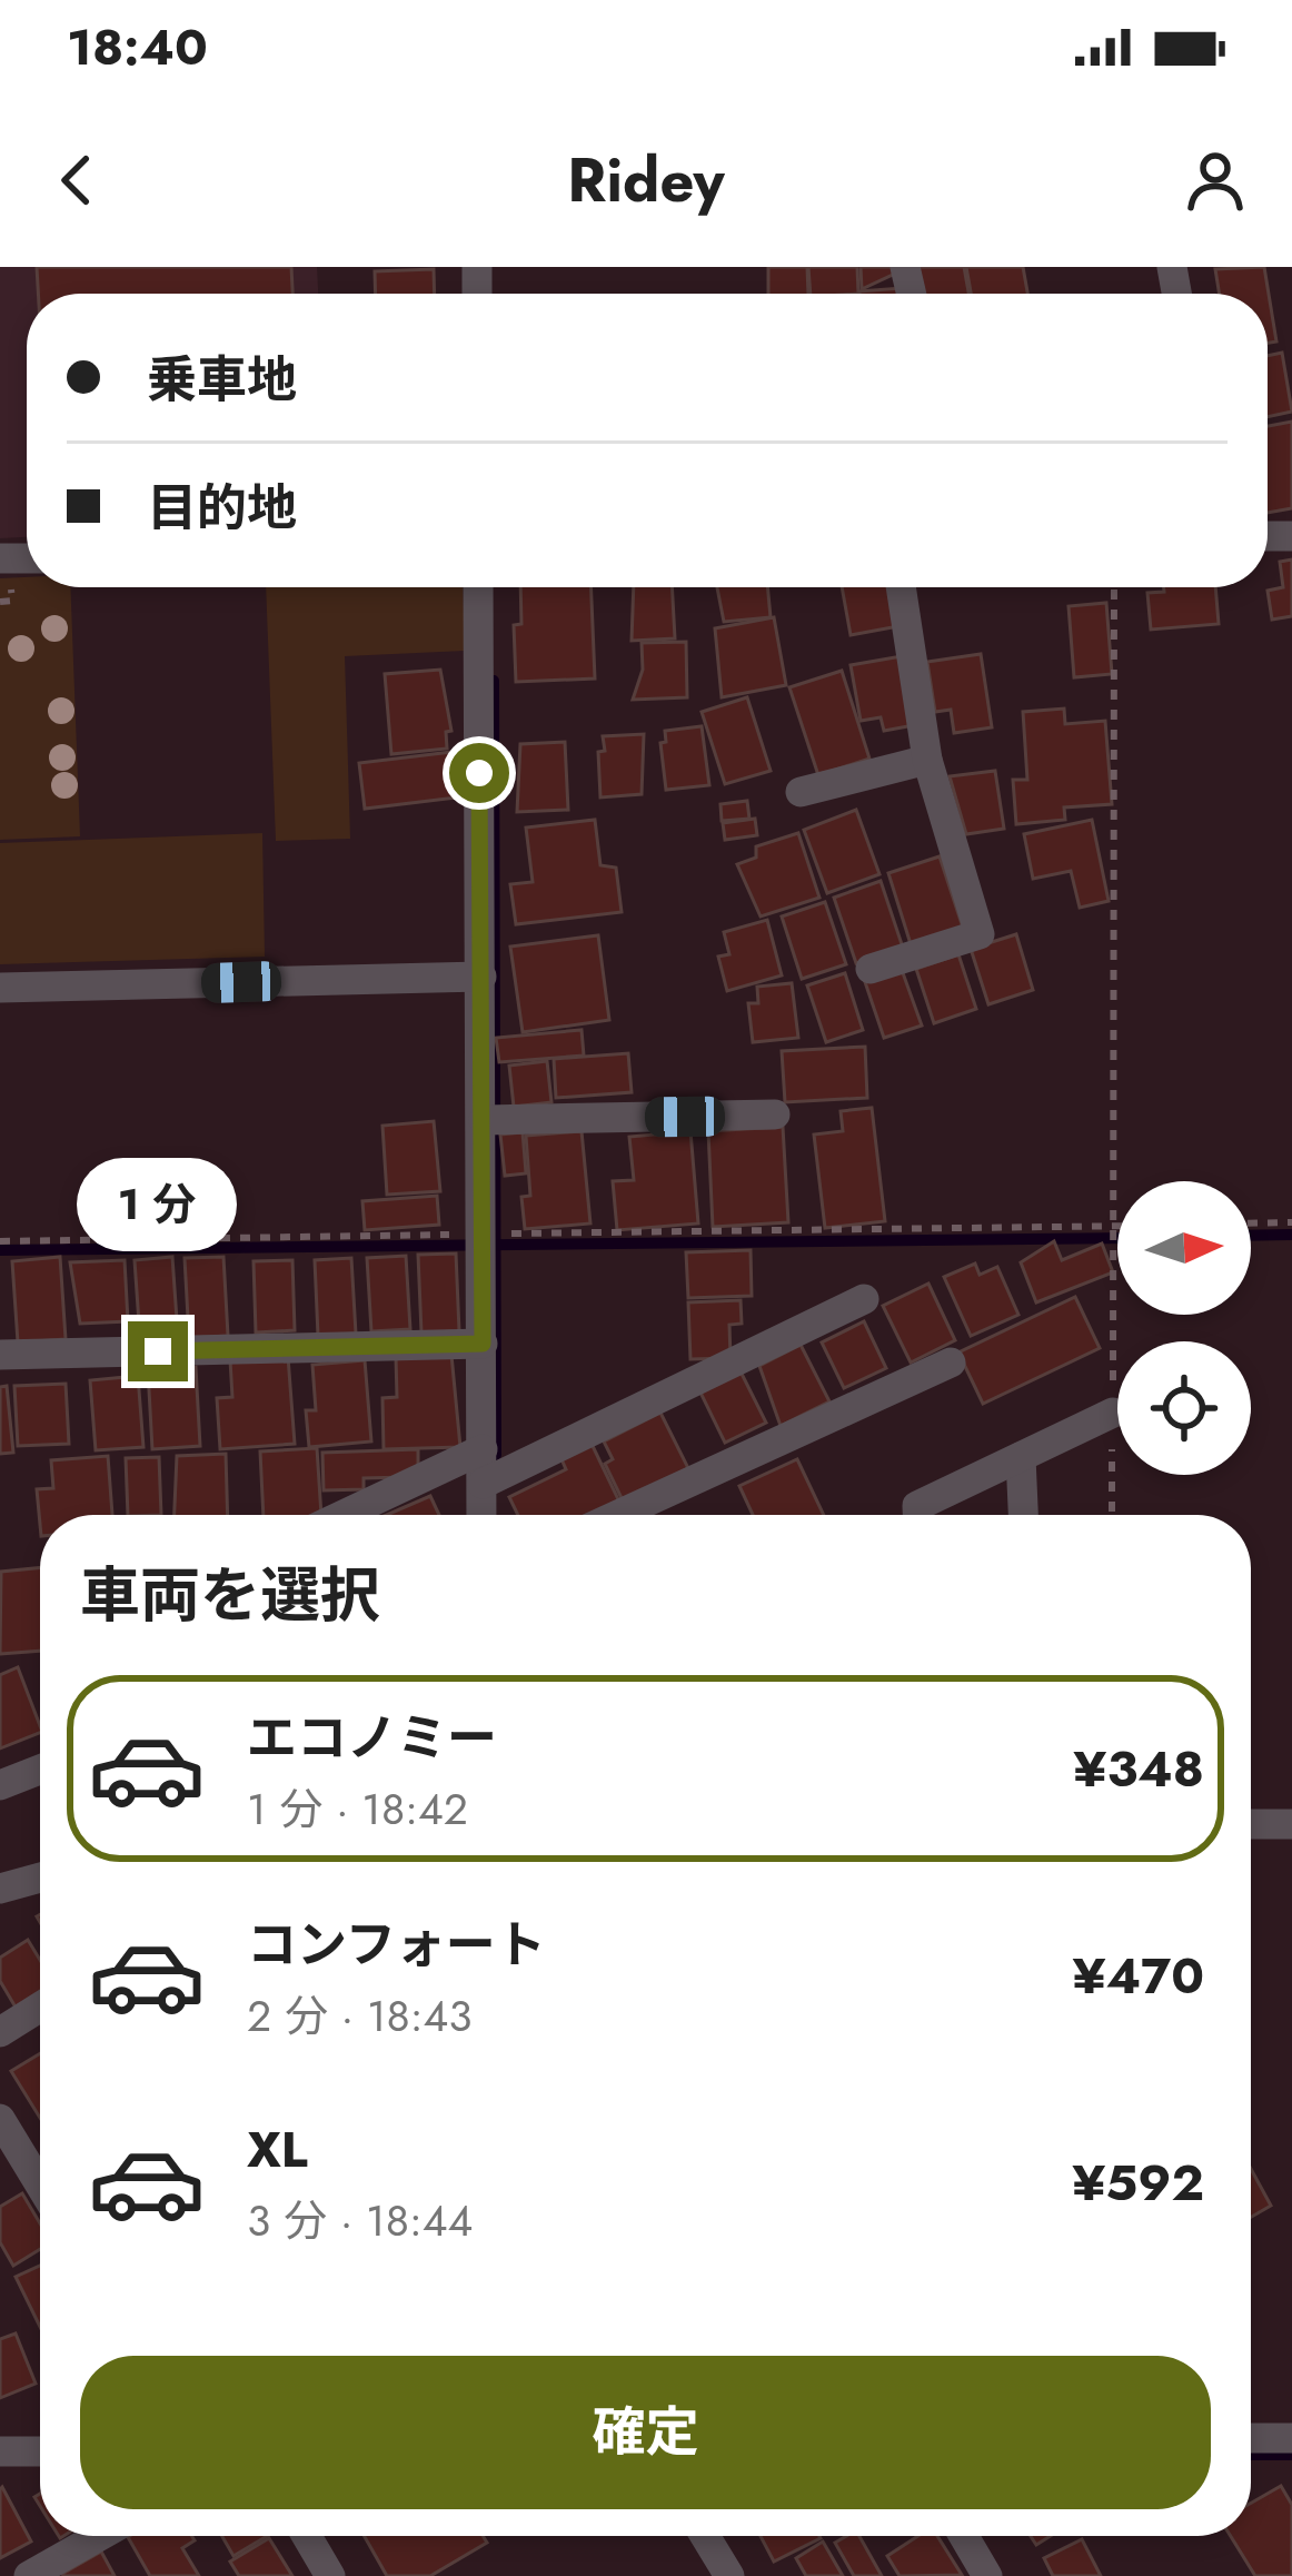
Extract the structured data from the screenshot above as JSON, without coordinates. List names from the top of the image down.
{
  "north": "right",
  "page": {
    "status": "18:40",
    "header": "Ridey",
    "banner": ["乗車地", "目的地"],
    "bubble": "1 分",
    "heading": "車両を選択",
    "list": [
      {
        "name": "エコノミー",
        "note": "1 分 · 18:42",
        "value": "¥348"
      },
      {
        "name": "コンフォート",
        "note": "2 分 · 18:43",
        "value": "¥470"
      },
      {
        "name": "XL",
        "note": "3 分 · 18:44",
        "value": "¥592"
      }
    ],
    "buttons": "確定"
  }
}
